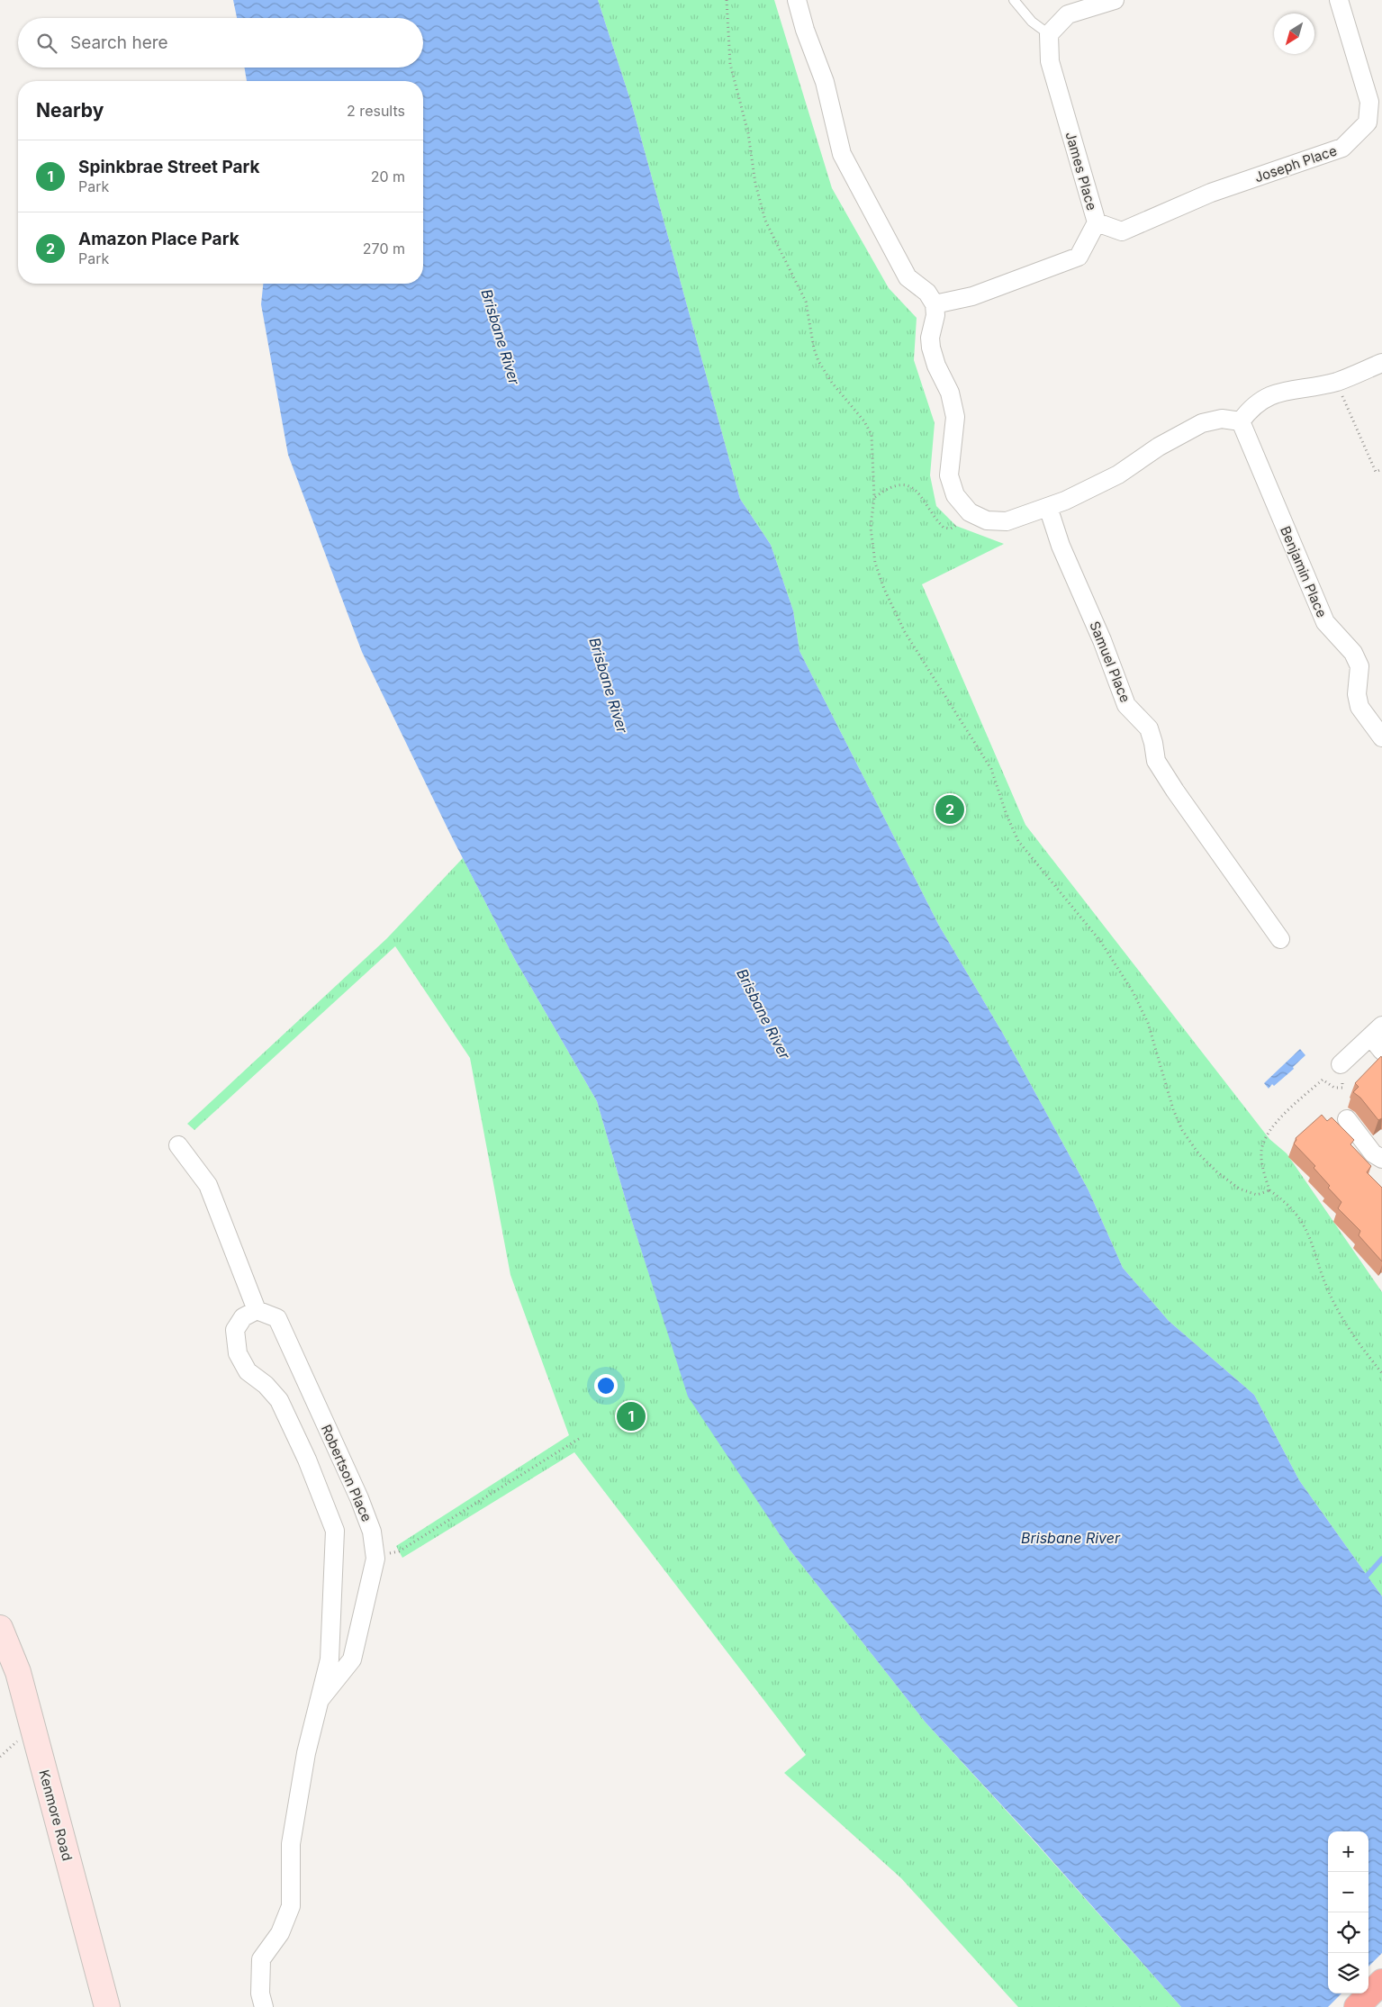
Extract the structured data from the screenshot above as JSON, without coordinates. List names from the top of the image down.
{
  "streets": {
    "street": [
      "Joseph Place",
      "James Place",
      "Benjamin Place",
      "Samuel Place",
      "Robertson Place",
      "Kenmore Road"
    ]
  },
  "crossings": [
    ["Joseph Place", "James Place"]
  ],
  "water": ["Brisbane River"],
  "north": "bottom left",
  "page": {
    "search": "Search here",
    "heading": ["Nearby", "2 results"],
    "list": [
      {
        "mark": "1",
        "name": "Spinkbrae Street Park",
        "note": "Park",
        "value": "20 m"
      },
      {
        "mark": "2",
        "name": "Amazon Place Park",
        "note": "Park",
        "value": "270 m"
      }
    ],
    "pins": ["2", "1"],
    "map_buttons": ["+", "−"]
  }
}
